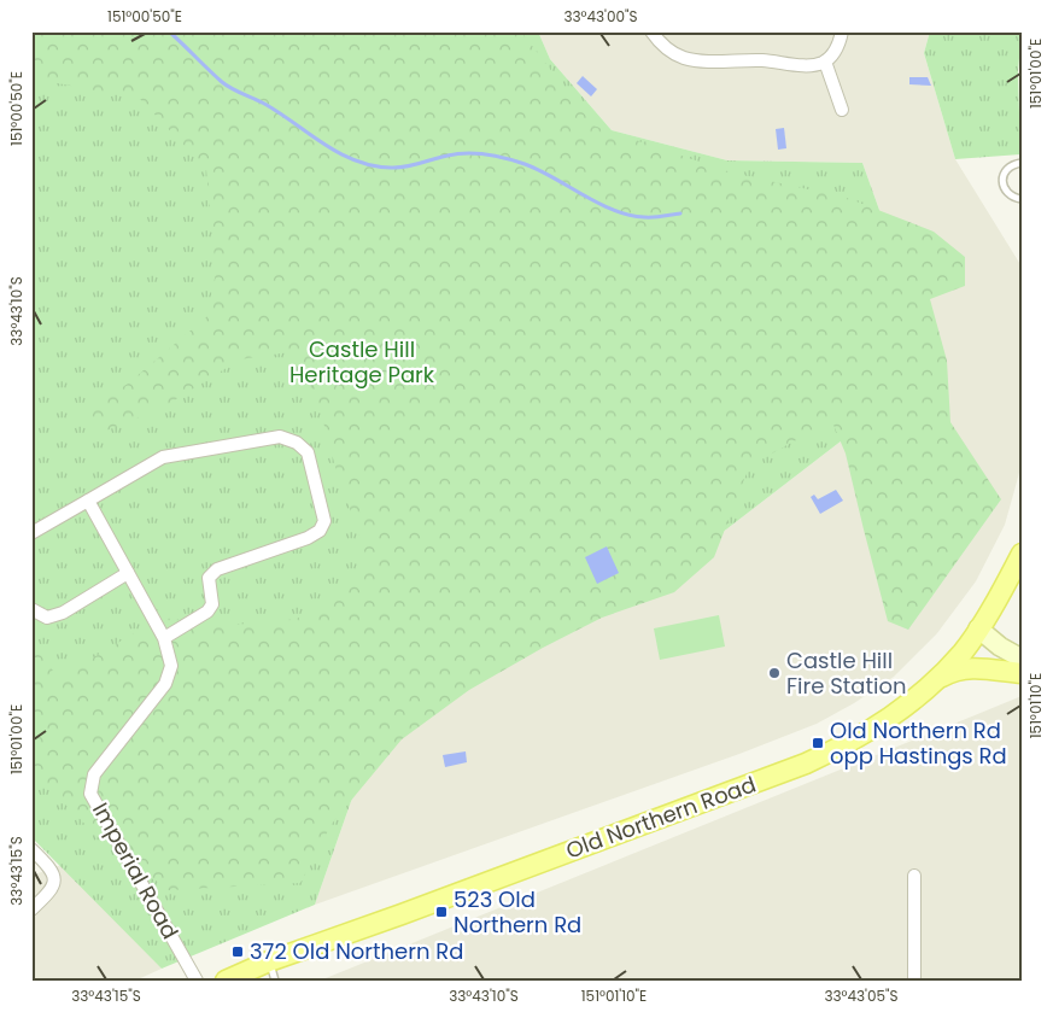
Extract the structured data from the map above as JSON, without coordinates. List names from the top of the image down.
{
  "streets": {
    "main road": ["Old Northern Road"],
    "street": ["Imperial Road"]
  },
  "parks": ["Castle Hill Heritage Park"],
  "places": {
    "other": ["Castle Hill Fire Station"],
    "transit": ["Old Northern Rd opp Hastings Rd", "523 Old Northern Rd", "372 Old Northern Rd"]
  },
  "coordinates": [
    "151°00'50\"E",
    "33°43'00\"S",
    "151°01'00\"E",
    "33°43'10\"S",
    "151°01'10\"E",
    "33°43'15\"S",
    "33°43'05\"S"
  ]
}
